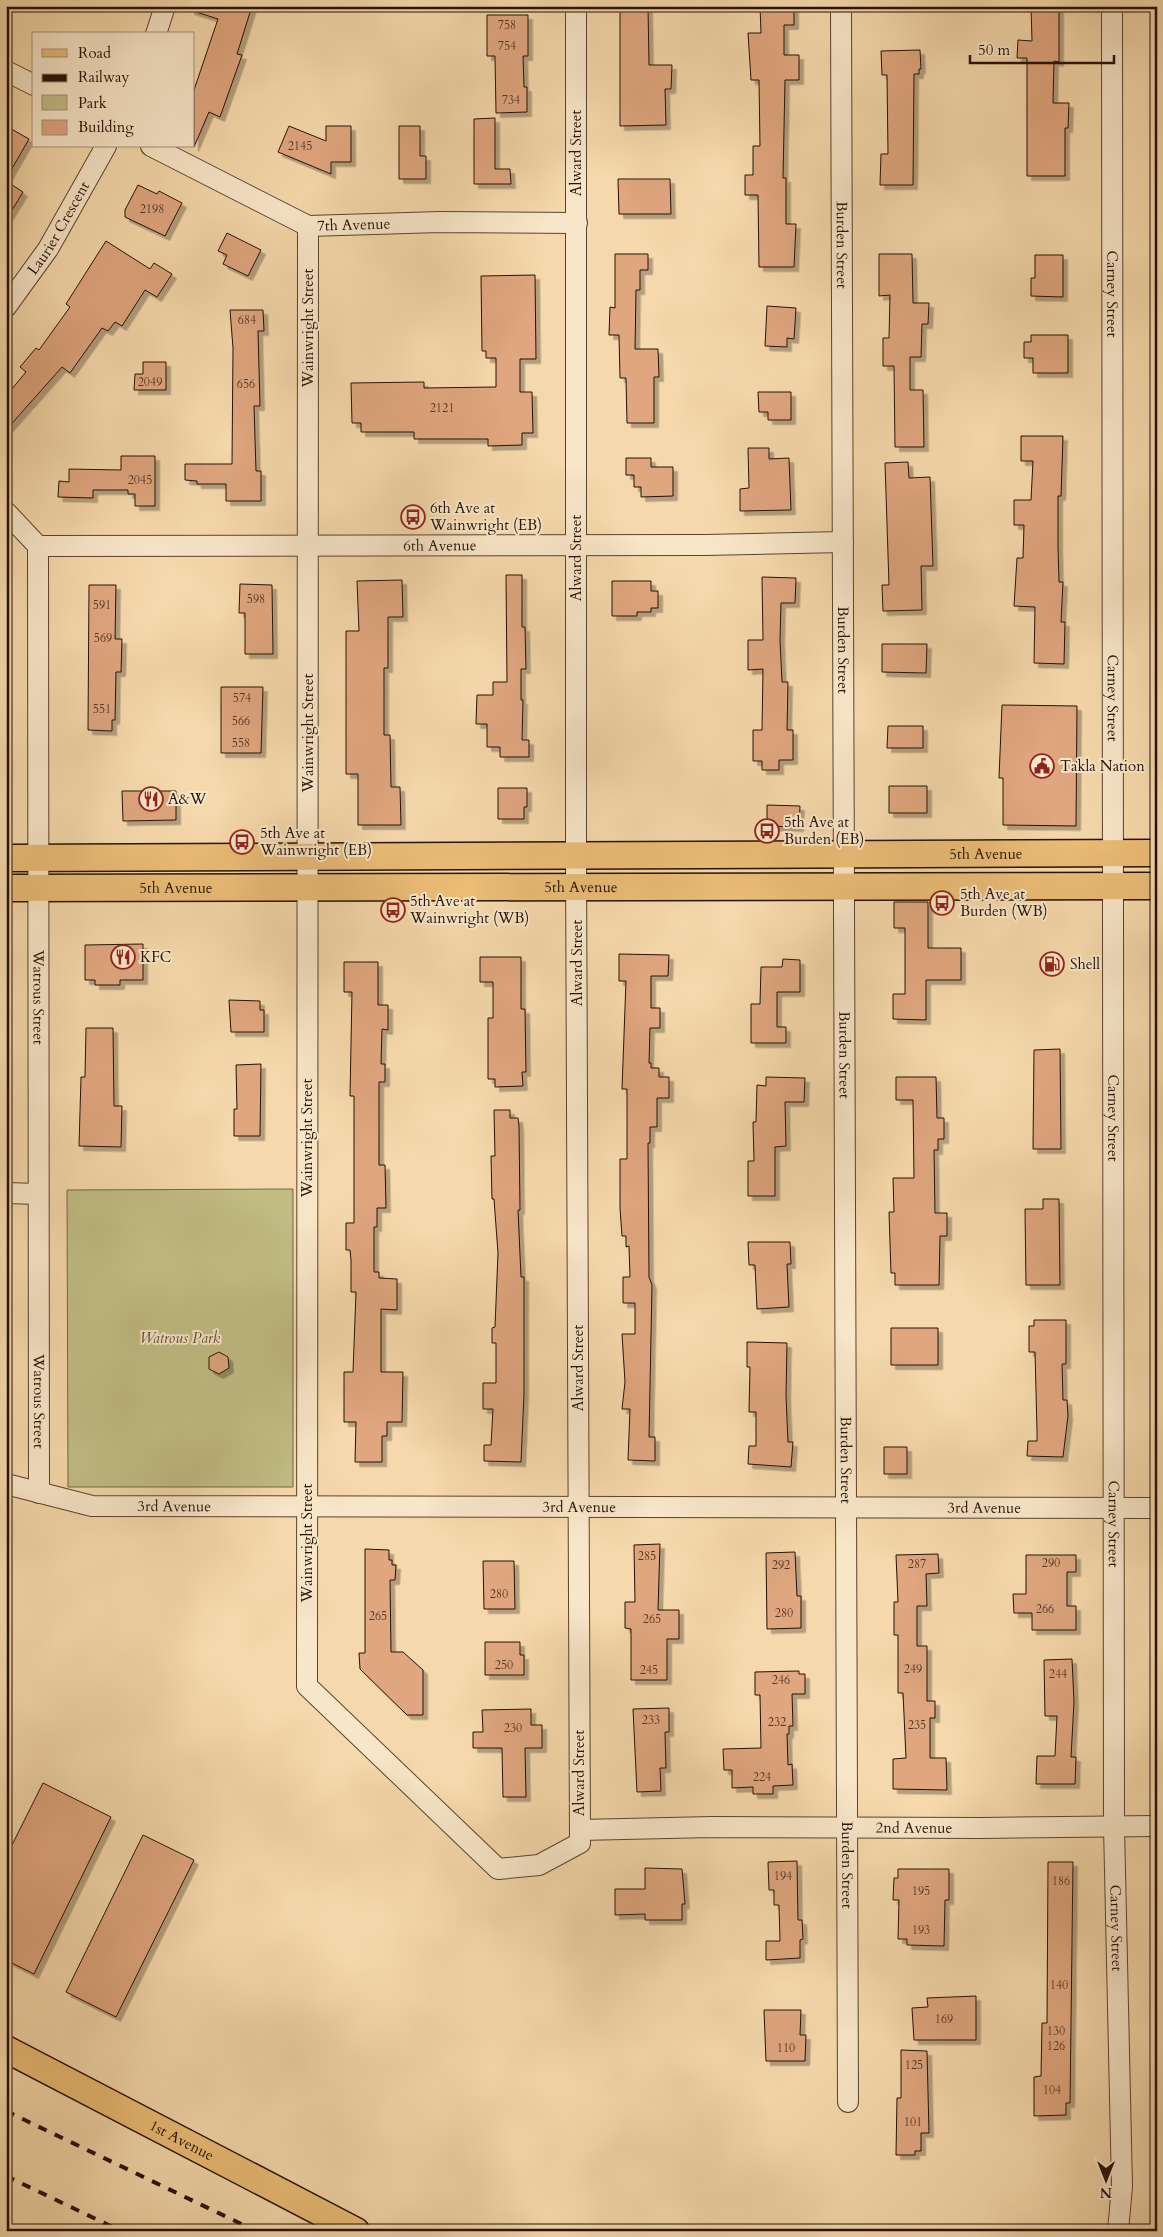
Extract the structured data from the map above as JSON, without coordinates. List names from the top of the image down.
{
  "streets": {
    "main road": ["5th Avenue", "1st Avenue"],
    "street": [
      "Alward Street",
      "7th Avenue",
      "Laurier Crescent",
      "Burden Street",
      "Carney Street",
      "Wainwright Street",
      "6th Avenue",
      "Watrous Street",
      "3rd Avenue",
      "2nd Avenue"
    ]
  },
  "crossings": [
    ["Alward Street", "7th Avenue"],
    ["Alward Street", "Wainwright Street"],
    ["Alward Street", "6th Avenue"],
    ["Alward Street", "5th Avenue"],
    ["Alward Street", "3rd Avenue"],
    ["Alward Street", "2nd Avenue"],
    ["7th Avenue", "Wainwright Street"],
    ["Burden Street", "6th Avenue"],
    ["Burden Street", "5th Avenue"],
    ["Burden Street", "3rd Avenue"],
    ["Burden Street", "2nd Avenue"],
    ["Carney Street", "5th Avenue"],
    ["Carney Street", "3rd Avenue"],
    ["Carney Street", "2nd Avenue"],
    ["Wainwright Street", "6th Avenue"],
    ["Wainwright Street", "5th Avenue"],
    ["Wainwright Street", "3rd Avenue"],
    ["Wainwright Street", "2nd Avenue"],
    ["6th Avenue", "Watrous Street"],
    ["5th Avenue", "Watrous Street"],
    ["Watrous Street", "3rd Avenue"]
  ],
  "parks": ["Watrous Park"],
  "places": {
    "bus stop": [
      "6th Ave at Wainwright (EB)",
      "5th Ave at Burden (EB)",
      "5th Ave at Wainwright (EB)",
      "5th Ave at Burden (WB)",
      "5th Ave at Wainwright (WB)"
    ],
    "public building": ["Takla Nation"],
    "restaurant": ["A&W", "KFC"],
    "fuel station": ["Shell"]
  },
  "house_numbers": [
    "758",
    "754",
    "734",
    "2145",
    "2198",
    "684",
    "2049",
    "656",
    "2121",
    "2045",
    "598",
    "591",
    "569",
    "574",
    "551",
    "566",
    "558",
    "285",
    "290",
    "287",
    "292",
    "280",
    "266",
    "280",
    "265",
    "265",
    "250",
    "249",
    "245",
    "244",
    "246",
    "233",
    "232",
    "235",
    "230",
    "224",
    "194",
    "186",
    "195",
    "193",
    "140",
    "169",
    "130",
    "126",
    "110",
    "125",
    "104",
    "101"
  ],
  "legend": [
    "Road",
    "Railway",
    "Park",
    "Building"
  ],
  "scale_bar": "50 m",
  "north": "bottom"
}
